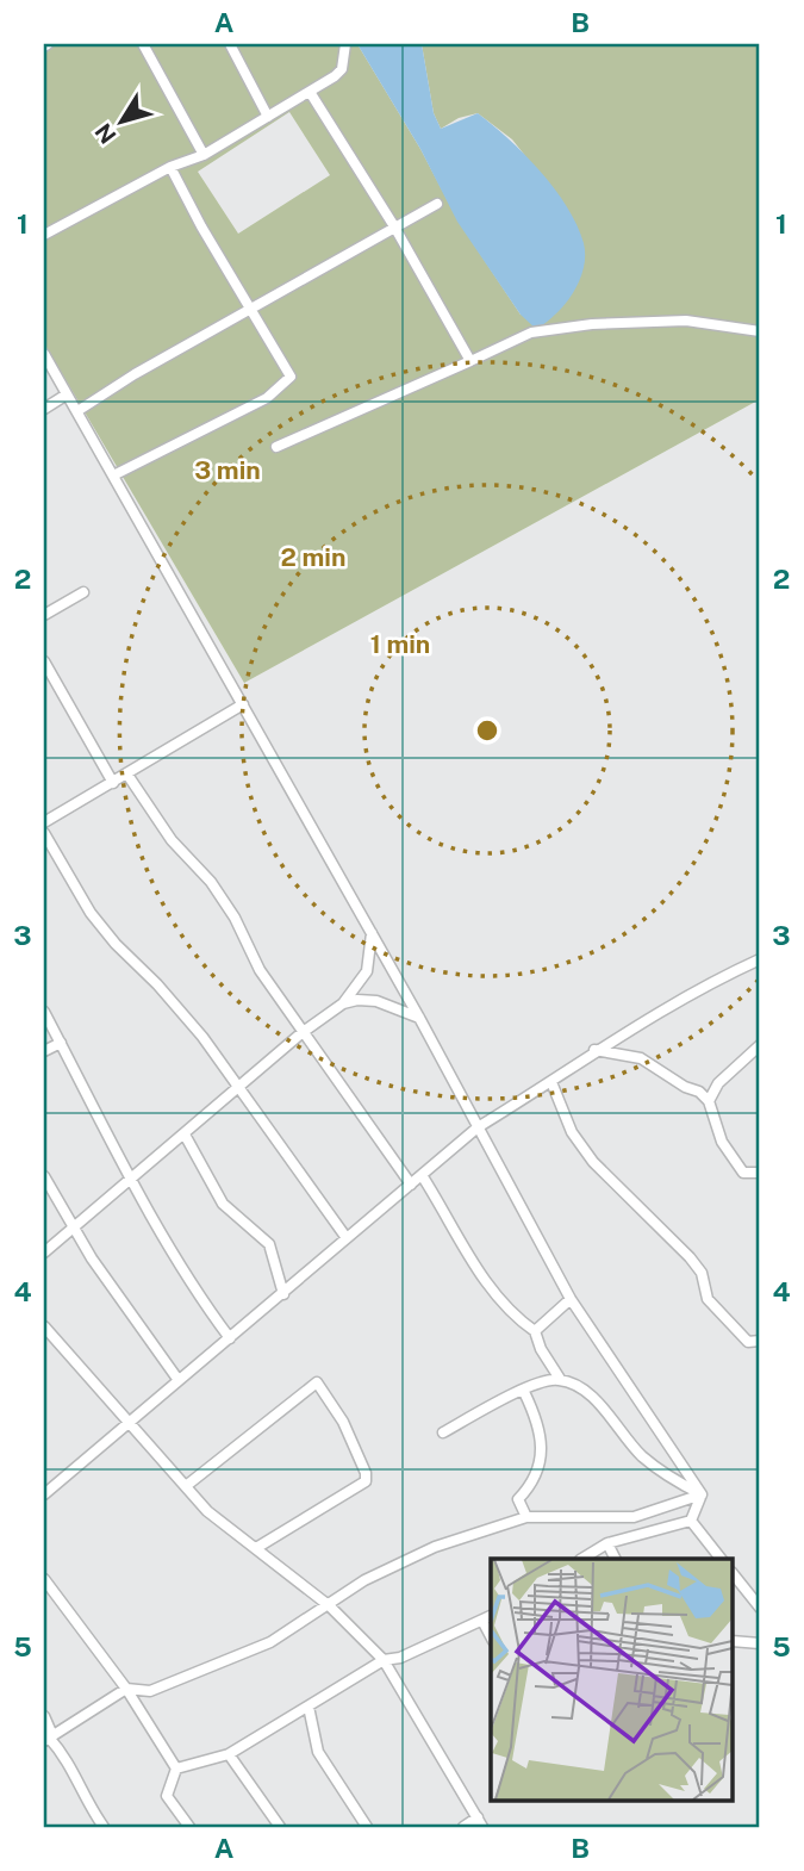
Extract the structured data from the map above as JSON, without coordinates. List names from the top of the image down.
{
  "north": "bottom left",
  "grid": {
    "columns": ["A", "B"],
    "rows": [
      "1",
      "2",
      "3",
      "4",
      "5"
    ]
  },
  "rings": ["3 min", "2 min", "1 min"]
}
